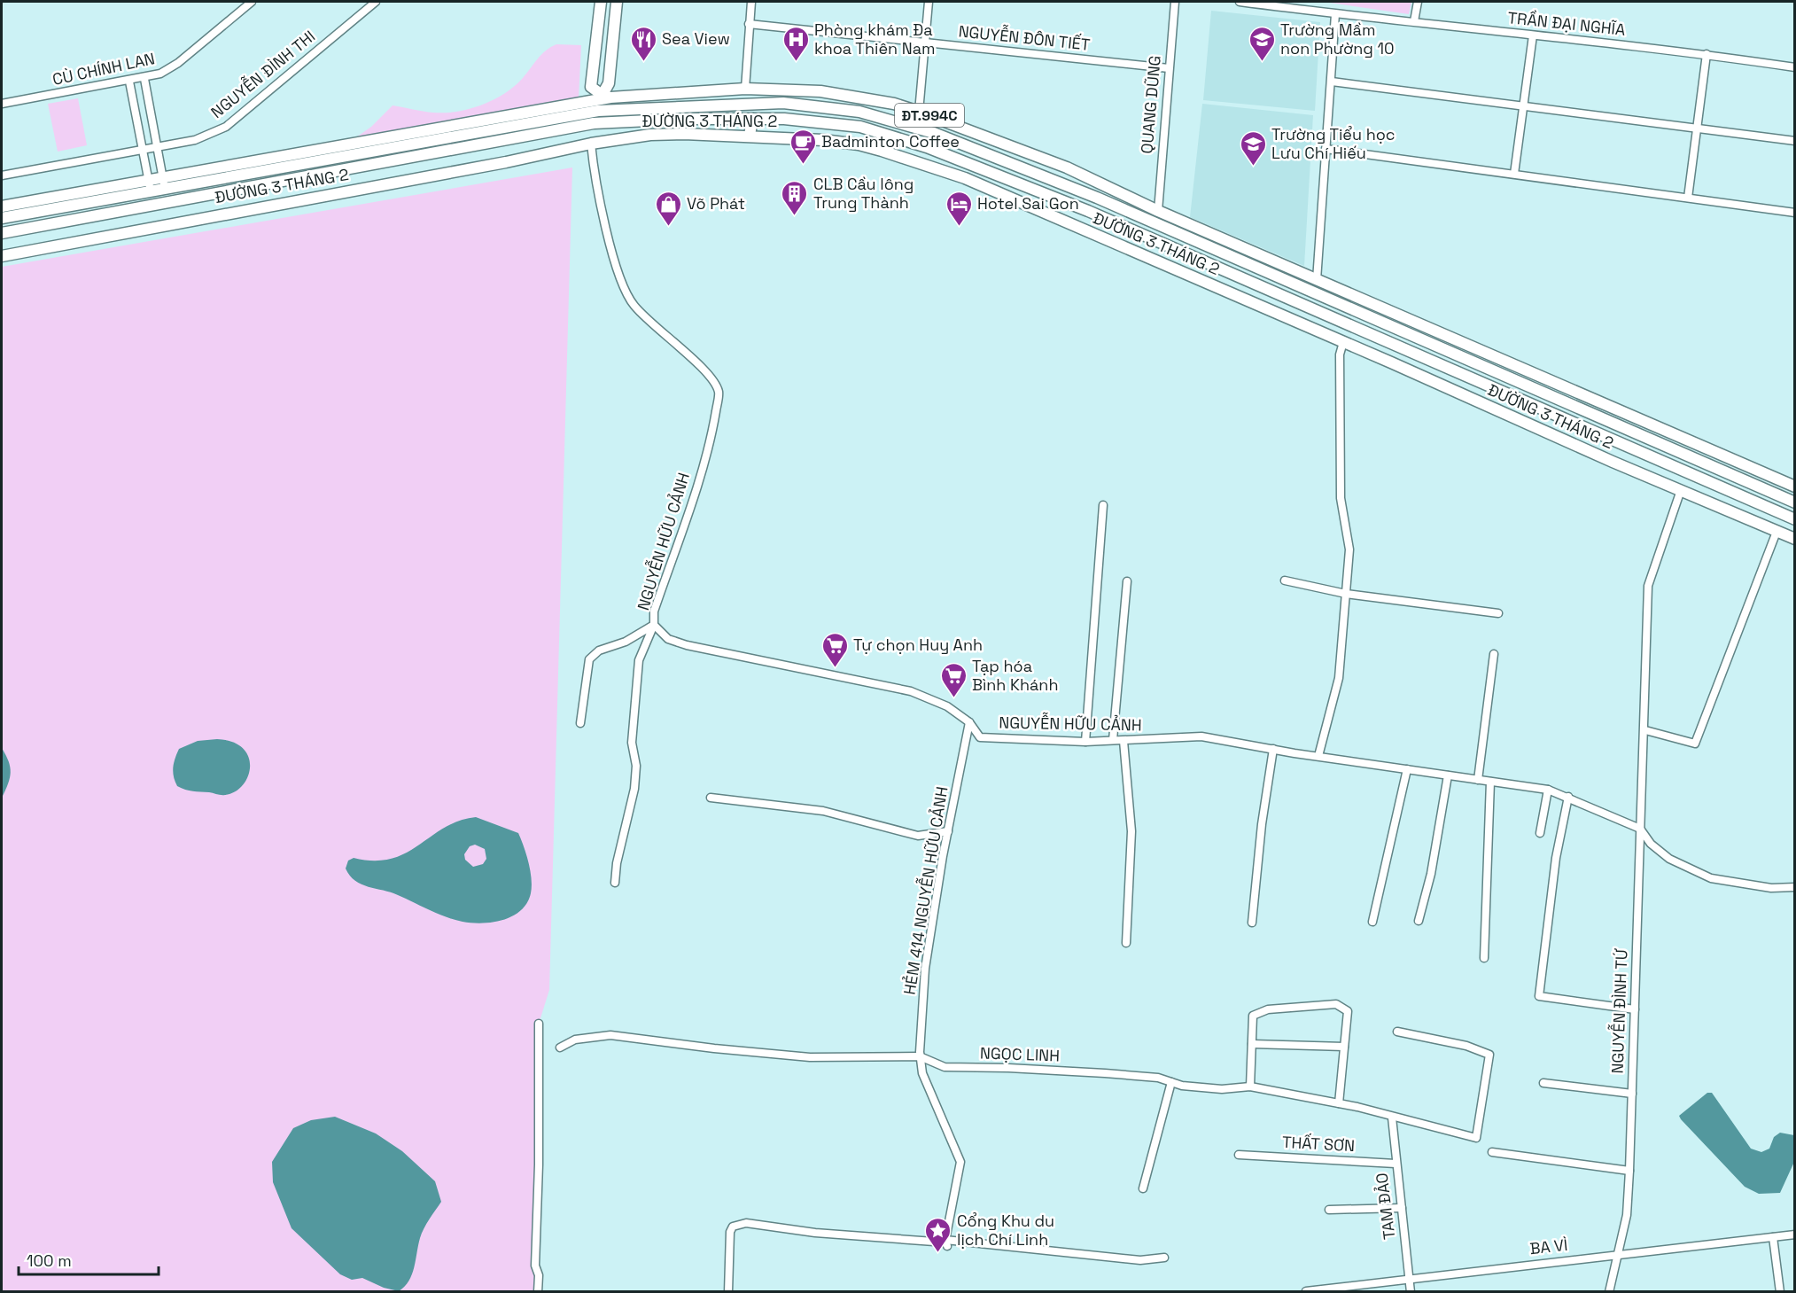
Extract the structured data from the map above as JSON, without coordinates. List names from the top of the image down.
{
  "streets": {
    "main road": ["ĐT.994C", "ĐƯỜNG 3 THÁNG 2"],
    "street": [
      "TRẦN ĐẠI NGHĨA",
      "NGUYỄN ĐÔN TIẾT",
      "CÙ CHÍNH LAN",
      "NGUYỄN ĐÌNH THI",
      "QUANG DŨNG",
      "NGUYỄN HỮU CẢNH",
      "HẺM 414 NGUYỄN HỮU CẢNH",
      "NGUYỄN ĐÌNH TỨ",
      "NGỌC LINH",
      "THẤT SƠN",
      "TAM ĐẢO",
      "BA VÌ"
    ]
  },
  "crossings": [
    ["NGUYỄN ĐÔN TIẾT", "QUANG DŨNG"],
    ["QUANG DŨNG", "ĐƯỜNG 3 THÁNG 2"],
    ["ĐƯỜNG 3 THÁNG 2", "NGUYỄN HỮU CẢNH"],
    ["ĐƯỜNG 3 THÁNG 2", "NGUYỄN ĐÌNH TỨ"],
    ["NGUYỄN HỮU CẢNH", "HẺM 414 NGUYỄN HỮU CẢNH"],
    ["NGUYỄN HỮU CẢNH", "NGUYỄN ĐÌNH TỨ"],
    ["HẺM 414 NGUYỄN HỮU CẢNH", "NGỌC LINH"],
    ["NGUYỄN ĐÌNH TỨ", "BA VÌ"],
    ["NGỌC LINH", "TAM ĐẢO"],
    ["THẤT SƠN", "TAM ĐẢO"],
    ["TAM ĐẢO", "BA VÌ"]
  ],
  "places": {
    "restaurant": ["Sea View"],
    "hospital": ["Phòng khám Đa khoa Thiên Nam"],
    "school or university": ["Trường Mầm non Phường 10", "Trường Tiểu học Lưu Chí Hiếu"],
    "cafe": ["Badminton Coffee"],
    "building": ["CLB Cầu lông Trung Thành"],
    "shop": ["Võ Phát"],
    "hotel": ["Hotel Sai Gon"],
    "supermarket": ["Tự chọn Huy Anh", "Tạp hóa Bình Khánh"],
    "place": ["Cổng Khu du lịch Chí Linh"]
  },
  "scale_bar": "100 m"
}
